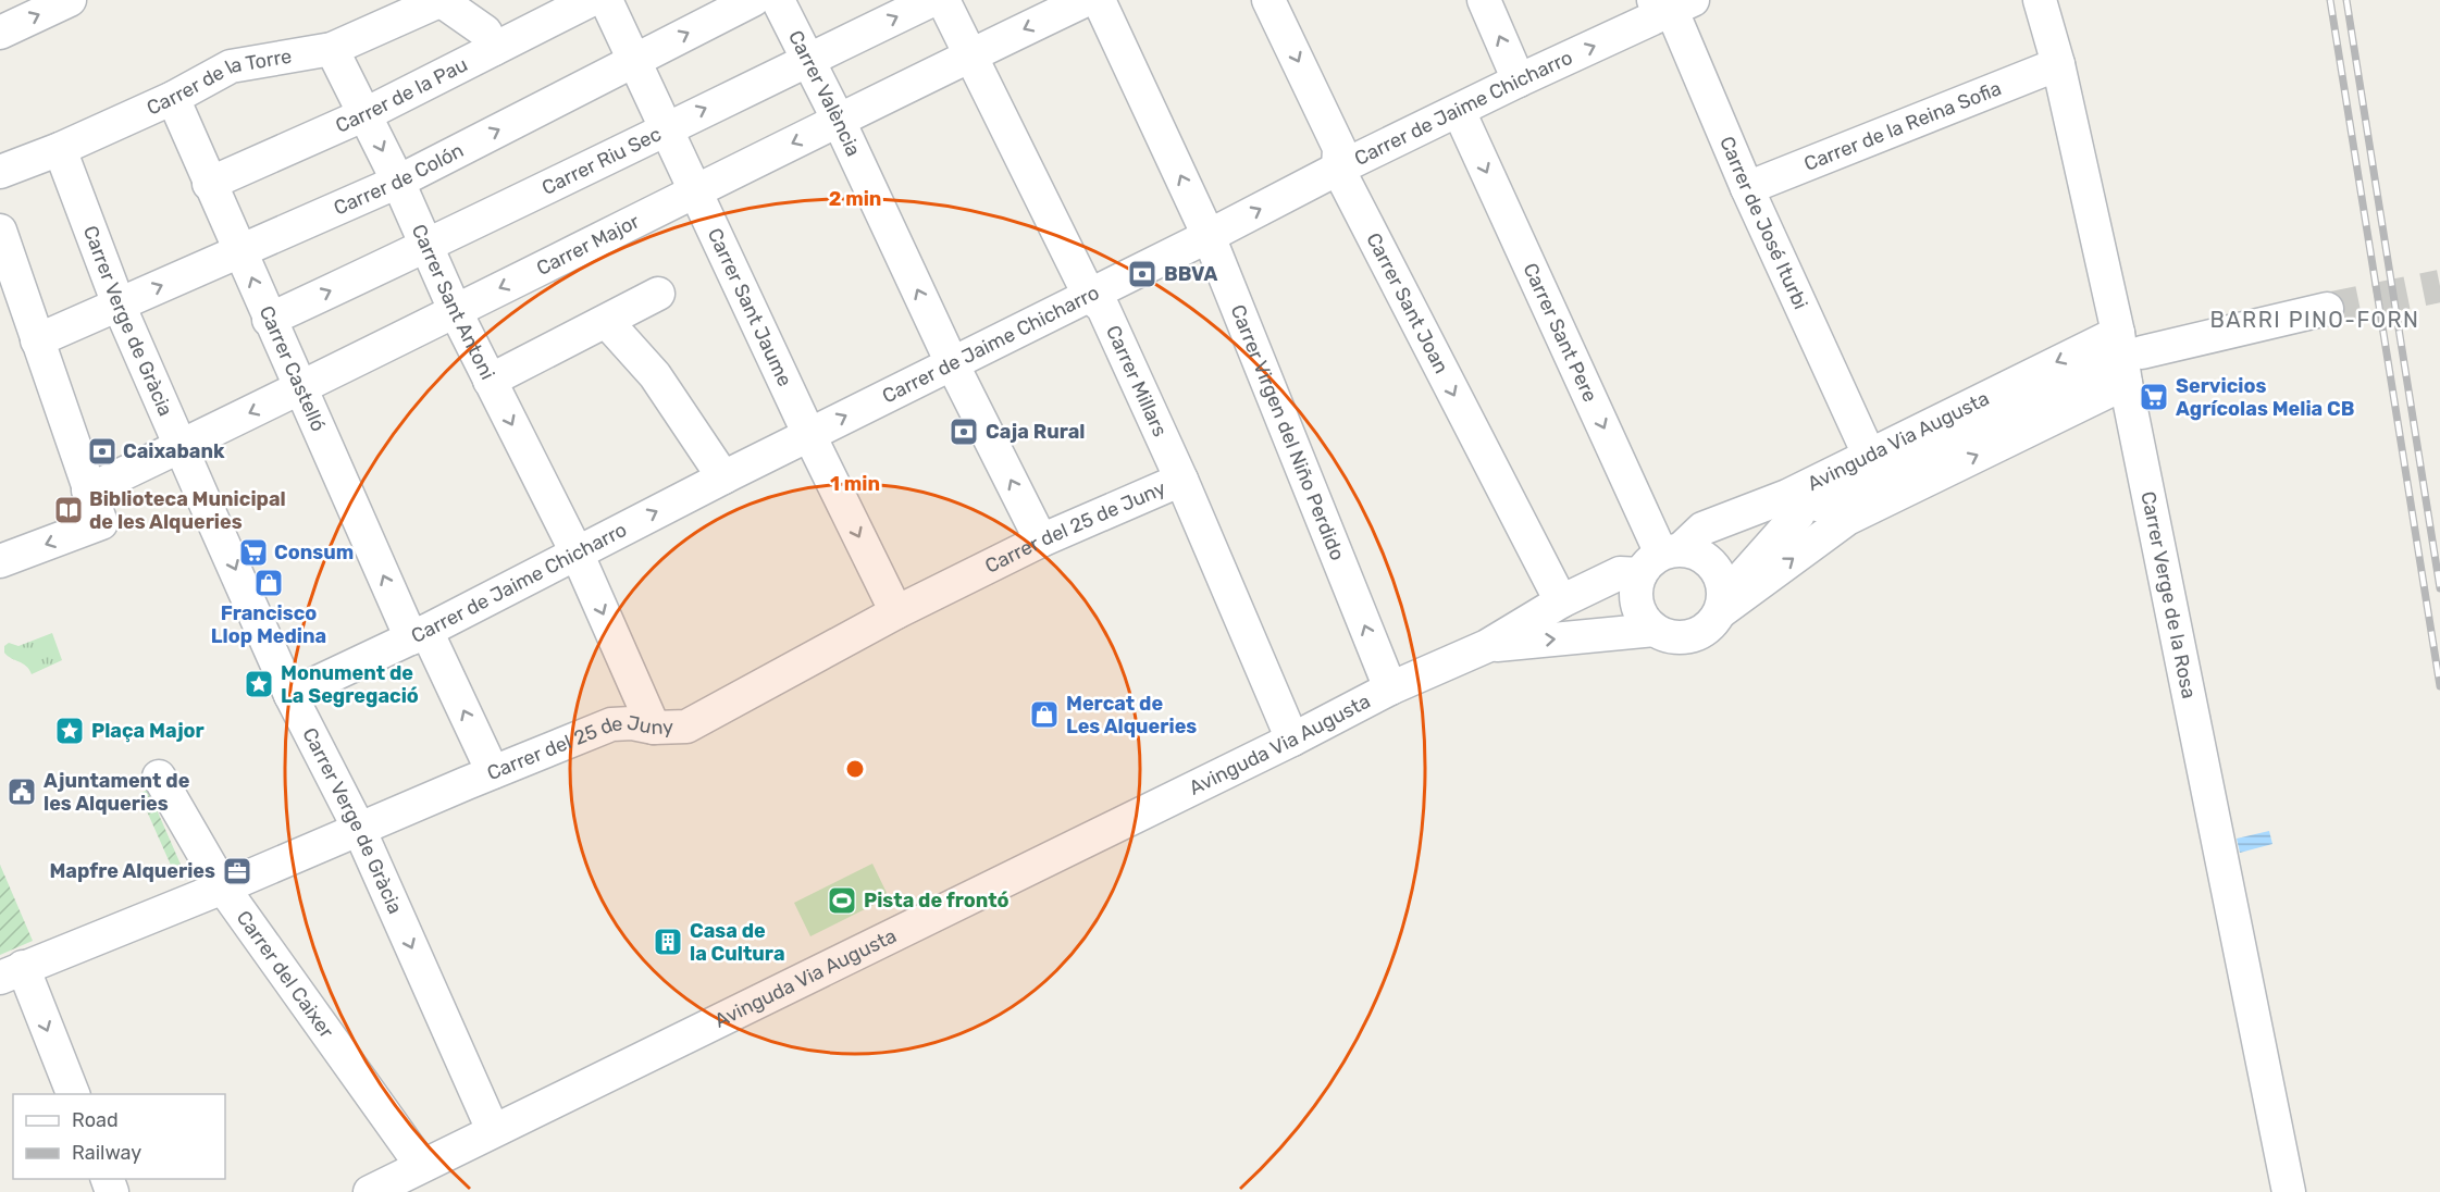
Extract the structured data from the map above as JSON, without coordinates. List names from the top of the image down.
{
  "streets": {
    "street": [
      "Carrer de la Torre",
      "Carrer València",
      "Carrer de la Pau",
      "Carrer de Jaime Chicharro",
      "Carrer de la Reina Sofia",
      "Carrer Riu Sec",
      "Carrer de Colón",
      "Carrer de José Iturbi",
      "Carrer Major",
      "Carrer Sant Antoni",
      "Carrer Sant Joan",
      "Carrer Sant Jaume",
      "Carrer Verge de Gràcia",
      "Carrer Sant Pere",
      "Carrer Castelló",
      "Carrer Millars",
      "Carrer Virgen del Niño Perdido",
      "Avinguda Via Augusta",
      "Carrer del 25 de Juny",
      "Carrer Verge de la Rosa",
      "Carrer del Caixer"
    ]
  },
  "crossings": [
    ["Carrer de la Torre", "Carrer de la Pau"],
    ["Carrer de la Torre", "Carrer Sant Antoni"],
    ["Carrer de la Torre", "Carrer Verge de Gràcia"],
    ["Carrer de la Torre", "Carrer Castelló"],
    ["Carrer València", "Carrer de Jaime Chicharro"],
    ["Carrer València", "Carrer Riu Sec"],
    ["Carrer València", "Carrer Major"],
    ["Carrer València", "Carrer del 25 de Juny"],
    ["Carrer de la Pau", "Carrer Sant Antoni"],
    ["Carrer de la Pau", "Carrer Castelló"],
    ["Carrer de Jaime Chicharro", "Carrer de José Iturbi"],
    ["Carrer de Jaime Chicharro", "Carrer Sant Antoni"],
    ["Carrer de Jaime Chicharro", "Carrer Sant Joan"],
    ["Carrer de Jaime Chicharro", "Carrer Sant Jaume"],
    ["Carrer de Jaime Chicharro", "Carrer Verge de Gràcia"],
    ["Carrer de Jaime Chicharro", "Carrer Sant Pere"],
    ["Carrer de Jaime Chicharro", "Carrer Castelló"],
    ["Carrer de Jaime Chicharro", "Carrer Millars"],
    ["Carrer de Jaime Chicharro", "Carrer Virgen del Niño Perdido"],
    ["Carrer de la Reina Sofia", "Carrer de José Iturbi"],
    ["Carrer de la Reina Sofia", "Carrer Verge de la Rosa"],
    ["Carrer Riu Sec", "Carrer Sant Antoni"],
    ["Carrer Riu Sec", "Carrer Sant Jaume"],
    ["Carrer Riu Sec", "Carrer Castelló"],
    ["Carrer de Colón", "Carrer Sant Antoni"],
    ["Carrer de Colón", "Carrer Sant Jaume"],
    ["Carrer de Colón", "Carrer Verge de Gràcia"],
    ["Carrer de Colón", "Carrer Castelló"],
    ["Carrer de José Iturbi", "Avinguda Via Augusta"],
    ["Carrer Major", "Carrer Sant Antoni"],
    ["Carrer Major", "Carrer Sant Jaume"],
    ["Carrer Major", "Carrer Verge de Gràcia"],
    ["Carrer Major", "Carrer Castelló"],
    ["Carrer Major", "Carrer Millars"],
    ["Carrer Sant Antoni", "Carrer del 25 de Juny"],
    ["Carrer Sant Joan", "Avinguda Via Augusta"],
    ["Carrer Sant Jaume", "Carrer del 25 de Juny"],
    ["Carrer Verge de Gràcia", "Avinguda Via Augusta"],
    ["Carrer Verge de Gràcia", "Carrer del 25 de Juny"],
    ["Carrer Sant Pere", "Avinguda Via Augusta"],
    ["Carrer Castelló", "Carrer del 25 de Juny"],
    ["Carrer Millars", "Avinguda Via Augusta"],
    ["Carrer Millars", "Carrer del 25 de Juny"],
    ["Carrer Virgen del Niño Perdido", "Avinguda Via Augusta"],
    ["Avinguda Via Augusta", "Carrer Verge de la Rosa"],
    ["Avinguda Via Augusta", "Carrer del Caixer"],
    ["Carrer del 25 de Juny", "Carrer del Caixer"]
  ],
  "one_way": [
    "Carrer de Jaime Chicharro",
    "Carrer Riu Sec",
    "Carrer Major",
    "Carrer Sant Joan",
    "Carrer Verge de Gràcia",
    "Carrer Sant Pere",
    "Carrer Castelló",
    "Carrer Virgen del Niño Perdido"
  ],
  "districts": ["BARRI PINO-FORN"],
  "places": {
    "bank": ["BBVA", "Caja Rural", "Caixabank"],
    "supermarket": ["Servicios Agrícolas Melia CB", "Consum"],
    "library": ["Biblioteca Municipal de les Alqueries"],
    "shop": ["Francisco Llop Medina", "Mercat de Les Alqueries"],
    "place": ["Monument de La Segregació", "Plaça Major"],
    "public building": ["Ajuntament de les Alqueries"],
    "office": ["Mapfre Alqueries"],
    "sports": ["Pista de frontó"],
    "building": ["Casa de la Cultura"]
  },
  "legend": ["Road", "Railway"],
  "rings": ["2 min", "1 min"]
}
